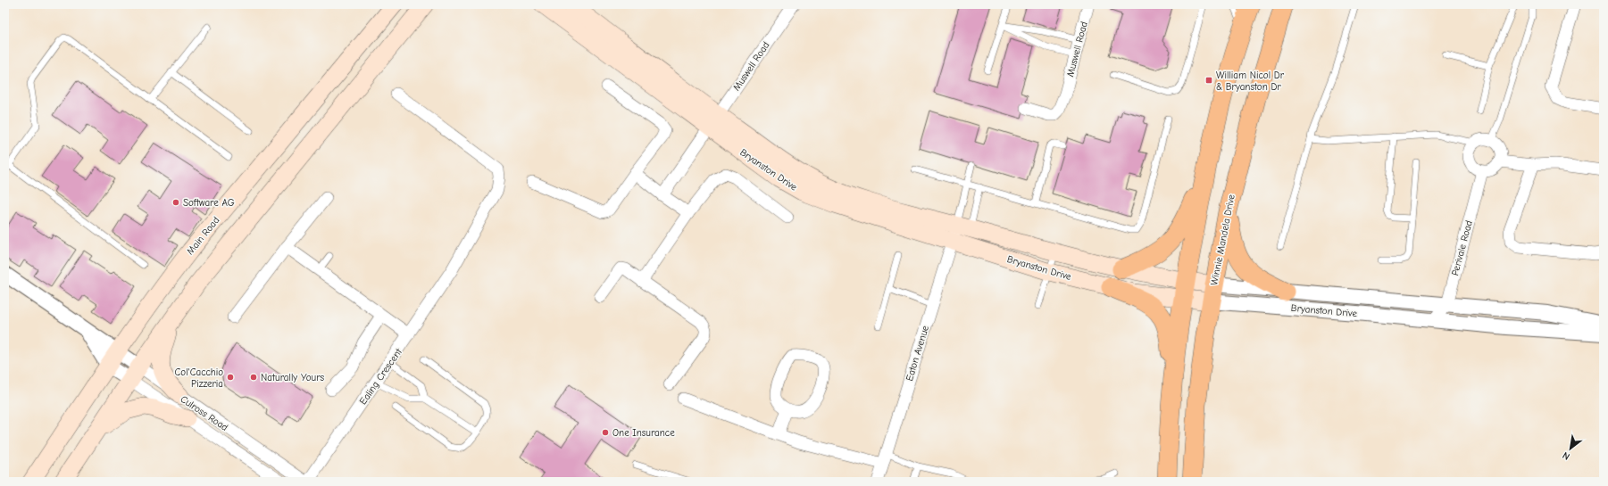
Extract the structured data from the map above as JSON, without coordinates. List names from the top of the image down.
{
  "streets": {
    "main road": ["Bryanston Drive", "Main Road", "Winnie Mandela Drive"],
    "street": [
      "Muswell Road",
      "Perivale Road",
      "Eaton Avenue",
      "Ealing Crescent",
      "Culross Road"
    ]
  },
  "crossings": [
    ["Muswell Road", "Bryanston Drive"],
    ["Bryanston Drive", "Winnie Mandela Drive"],
    ["Bryanston Drive", "Perivale Road"],
    ["Bryanston Drive", "Eaton Avenue"],
    ["Main Road", "Culross Road"],
    ["Ealing Crescent", "Culross Road"]
  ],
  "places": {
    "transit": ["William Nicol Dr & Bryanston Dr"],
    "other": [
      "Software AG",
      "Col'Cacchio Pizzeria",
      "Naturally Yours",
      "One Insurance"
    ]
  },
  "north": "bottom left"
}
